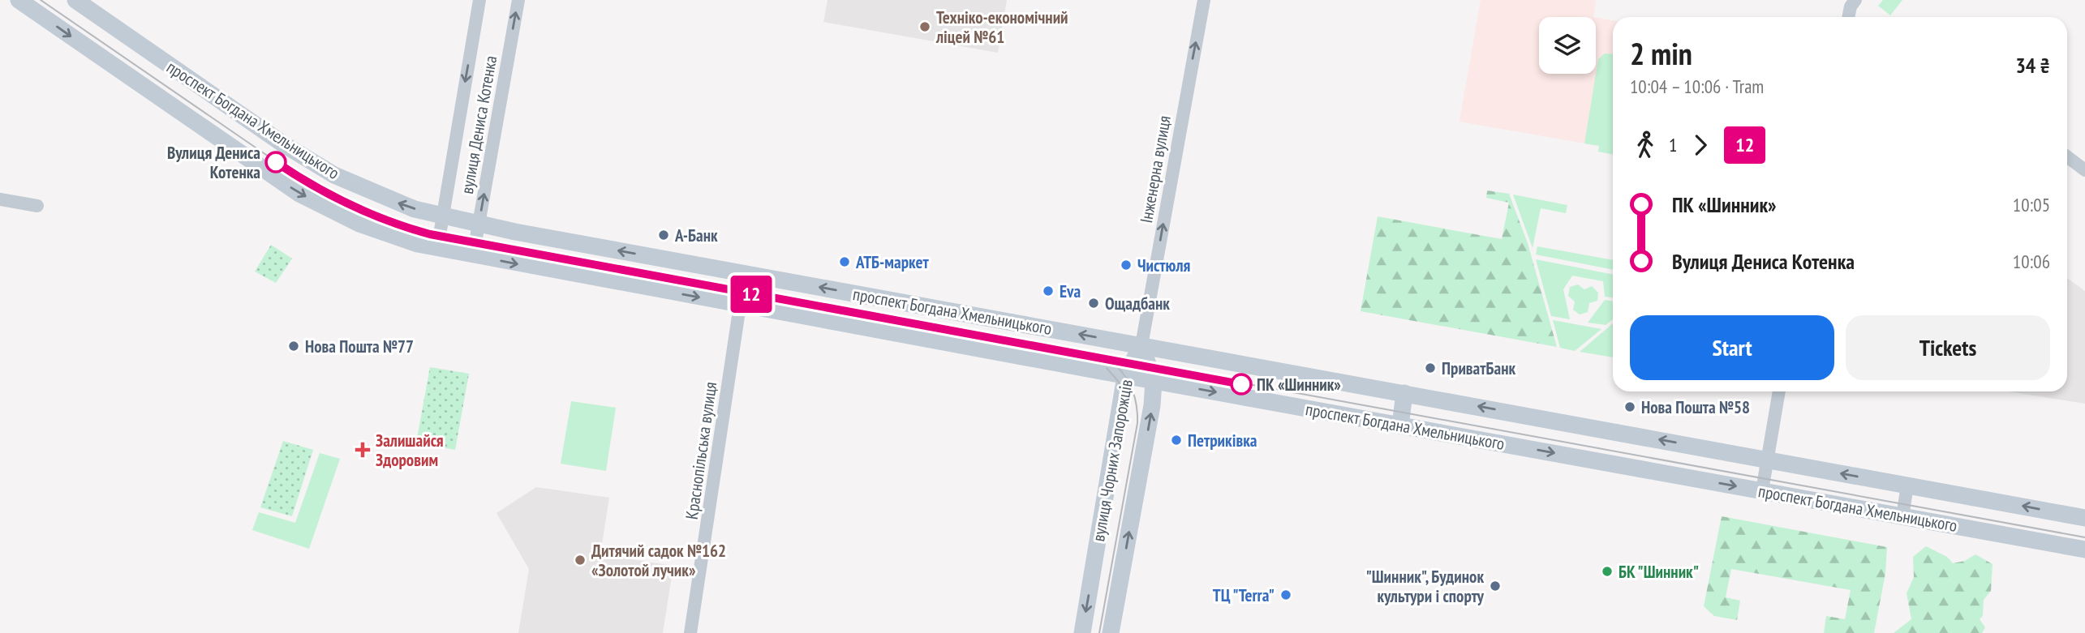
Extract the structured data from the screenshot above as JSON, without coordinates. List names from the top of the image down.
{
  "streets": {
    "main road": ["проспект Богдана Хмельницького", "вулиця Чорних Запорожців"],
    "street": ["вулиця Дениса Котенка", "Інженерна вулиця", "Краснопільська вулиця"]
  },
  "crossings": [
    ["проспект Богдана Хмельницького", "вулиця Дениса Котенка"],
    ["проспект Богдана Хмельницького", "Інженерна вулиця"],
    ["проспект Богдана Хмельницького", "Краснопільська вулиця"],
    ["проспект Богдана Хмельницького", "вулиця Чорних Запорожців"],
    ["Інженерна вулиця", "вулиця Чорних Запорожців"]
  ],
  "one_way": ["Інженерна вулиця"],
  "places": {
    "other": [
      "Техніко-економічний ліцей №61",
      "Вулиця Дениса Котенка",
      "А-Банк",
      "АТБ-маркет",
      "Чистюля",
      "Eva",
      "Ощадбанк",
      "Нова Пошта №77",
      "ПриватБанк",
      "ПК «Шинник»",
      "Нова Пошта №58",
      "Петриківка",
      "Дитячий садок №162 «Золотой лучик»",
      "БК \"Шинник\"",
      "\"Шинник\", Будинок культури і спорту",
      "ТЦ \"Terra\""
    ],
    "health": ["Залишайся Здоровим"]
  },
  "lines": ["tram line 12"],
  "page": {
    "on_map": "12",
    "heading": ["2 min", "10:04 – 10:06 · Tram", "34 ₴"],
    "legs": ["1", "12"],
    "list": [
      {
        "name": "ПК «Шинник»",
        "value": "10:05"
      },
      {
        "name": "Вулиця Дениса Котенка",
        "value": "10:06"
      }
    ],
    "buttons": ["Start", "Tickets"]
  }
}
